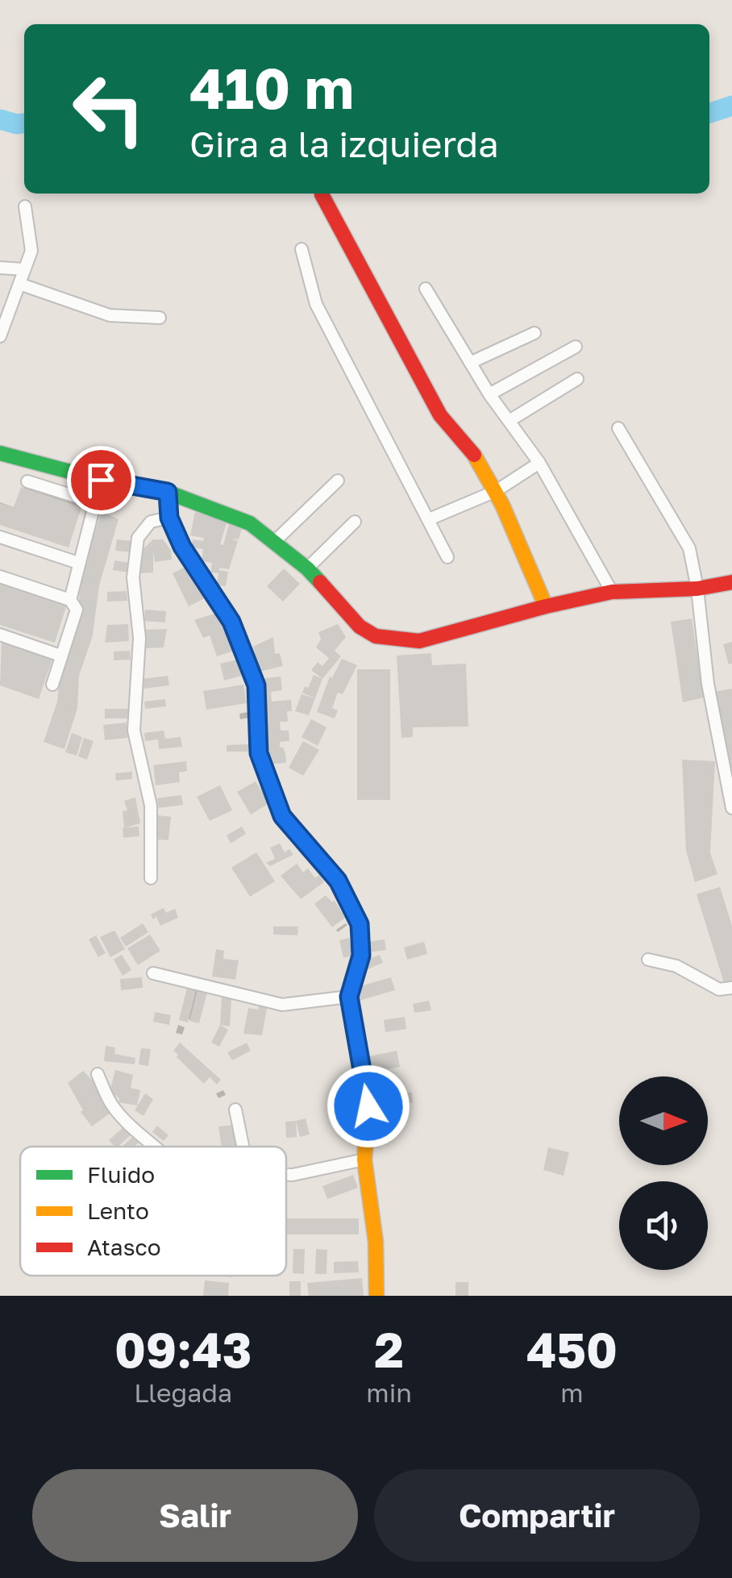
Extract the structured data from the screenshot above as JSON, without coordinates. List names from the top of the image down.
{
  "legend": ["Fluido", "Lento", "Atasco"],
  "north": "right",
  "page": {
    "turn": ["410 m", "Gira a la izquierda"],
    "eta": [
      "09:43",
      "Llegada",
      "2",
      "min",
      "450",
      "m"
    ],
    "buttons": ["Salir", "Compartir"]
  }
}
